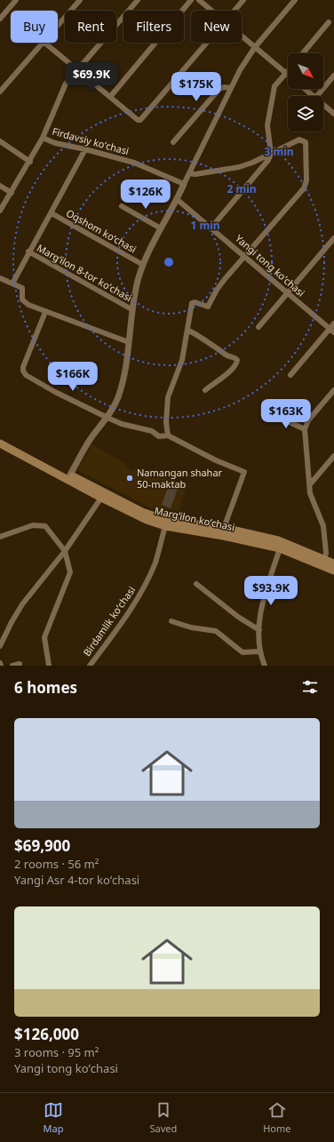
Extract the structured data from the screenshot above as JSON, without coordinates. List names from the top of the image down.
{
  "streets": {
    "main road": ["Margʻilon koʻchasi"],
    "street": [
      "Firdavsiy koʻchasi",
      "Oqshom koʻchasi",
      "Yangi tong koʻchasi",
      "Margʻilon 8-tor koʻchasi",
      "Birdamlik koʻchasi"
    ]
  },
  "crossings": [
    ["Firdavsiy koʻchasi", "Oqshom koʻchasi"],
    ["Oqshom koʻchasi", "Margʻilon 8-tor koʻchasi"],
    ["Margʻilon koʻchasi", "Birdamlik koʻchasi"]
  ],
  "places": ["Namangan shahar 50-maktab"],
  "north": "bottom right",
  "page": {
    "chip": [
      "Buy",
      "Rent",
      "Filters",
      "New"
    ],
    "price": [
      "$69.9K",
      "$175K",
      "$126K",
      "$166K",
      "$163K",
      "$93.9K"
    ],
    "heading": "6 homes",
    "list": [
      {
        "name": "$69,900",
        "note": "2 rooms · 56 m² · Yangi Asr 4-tor koʻchasi"
      },
      {
        "name": "$126,000",
        "note": "3 rooms · 95 m² · Yangi tong koʻchasi"
      }
    ],
    "tabs": ["Map", "Saved", "Home"]
  },
  "rings": ["3 min", "2 min", "1 min"]
}
